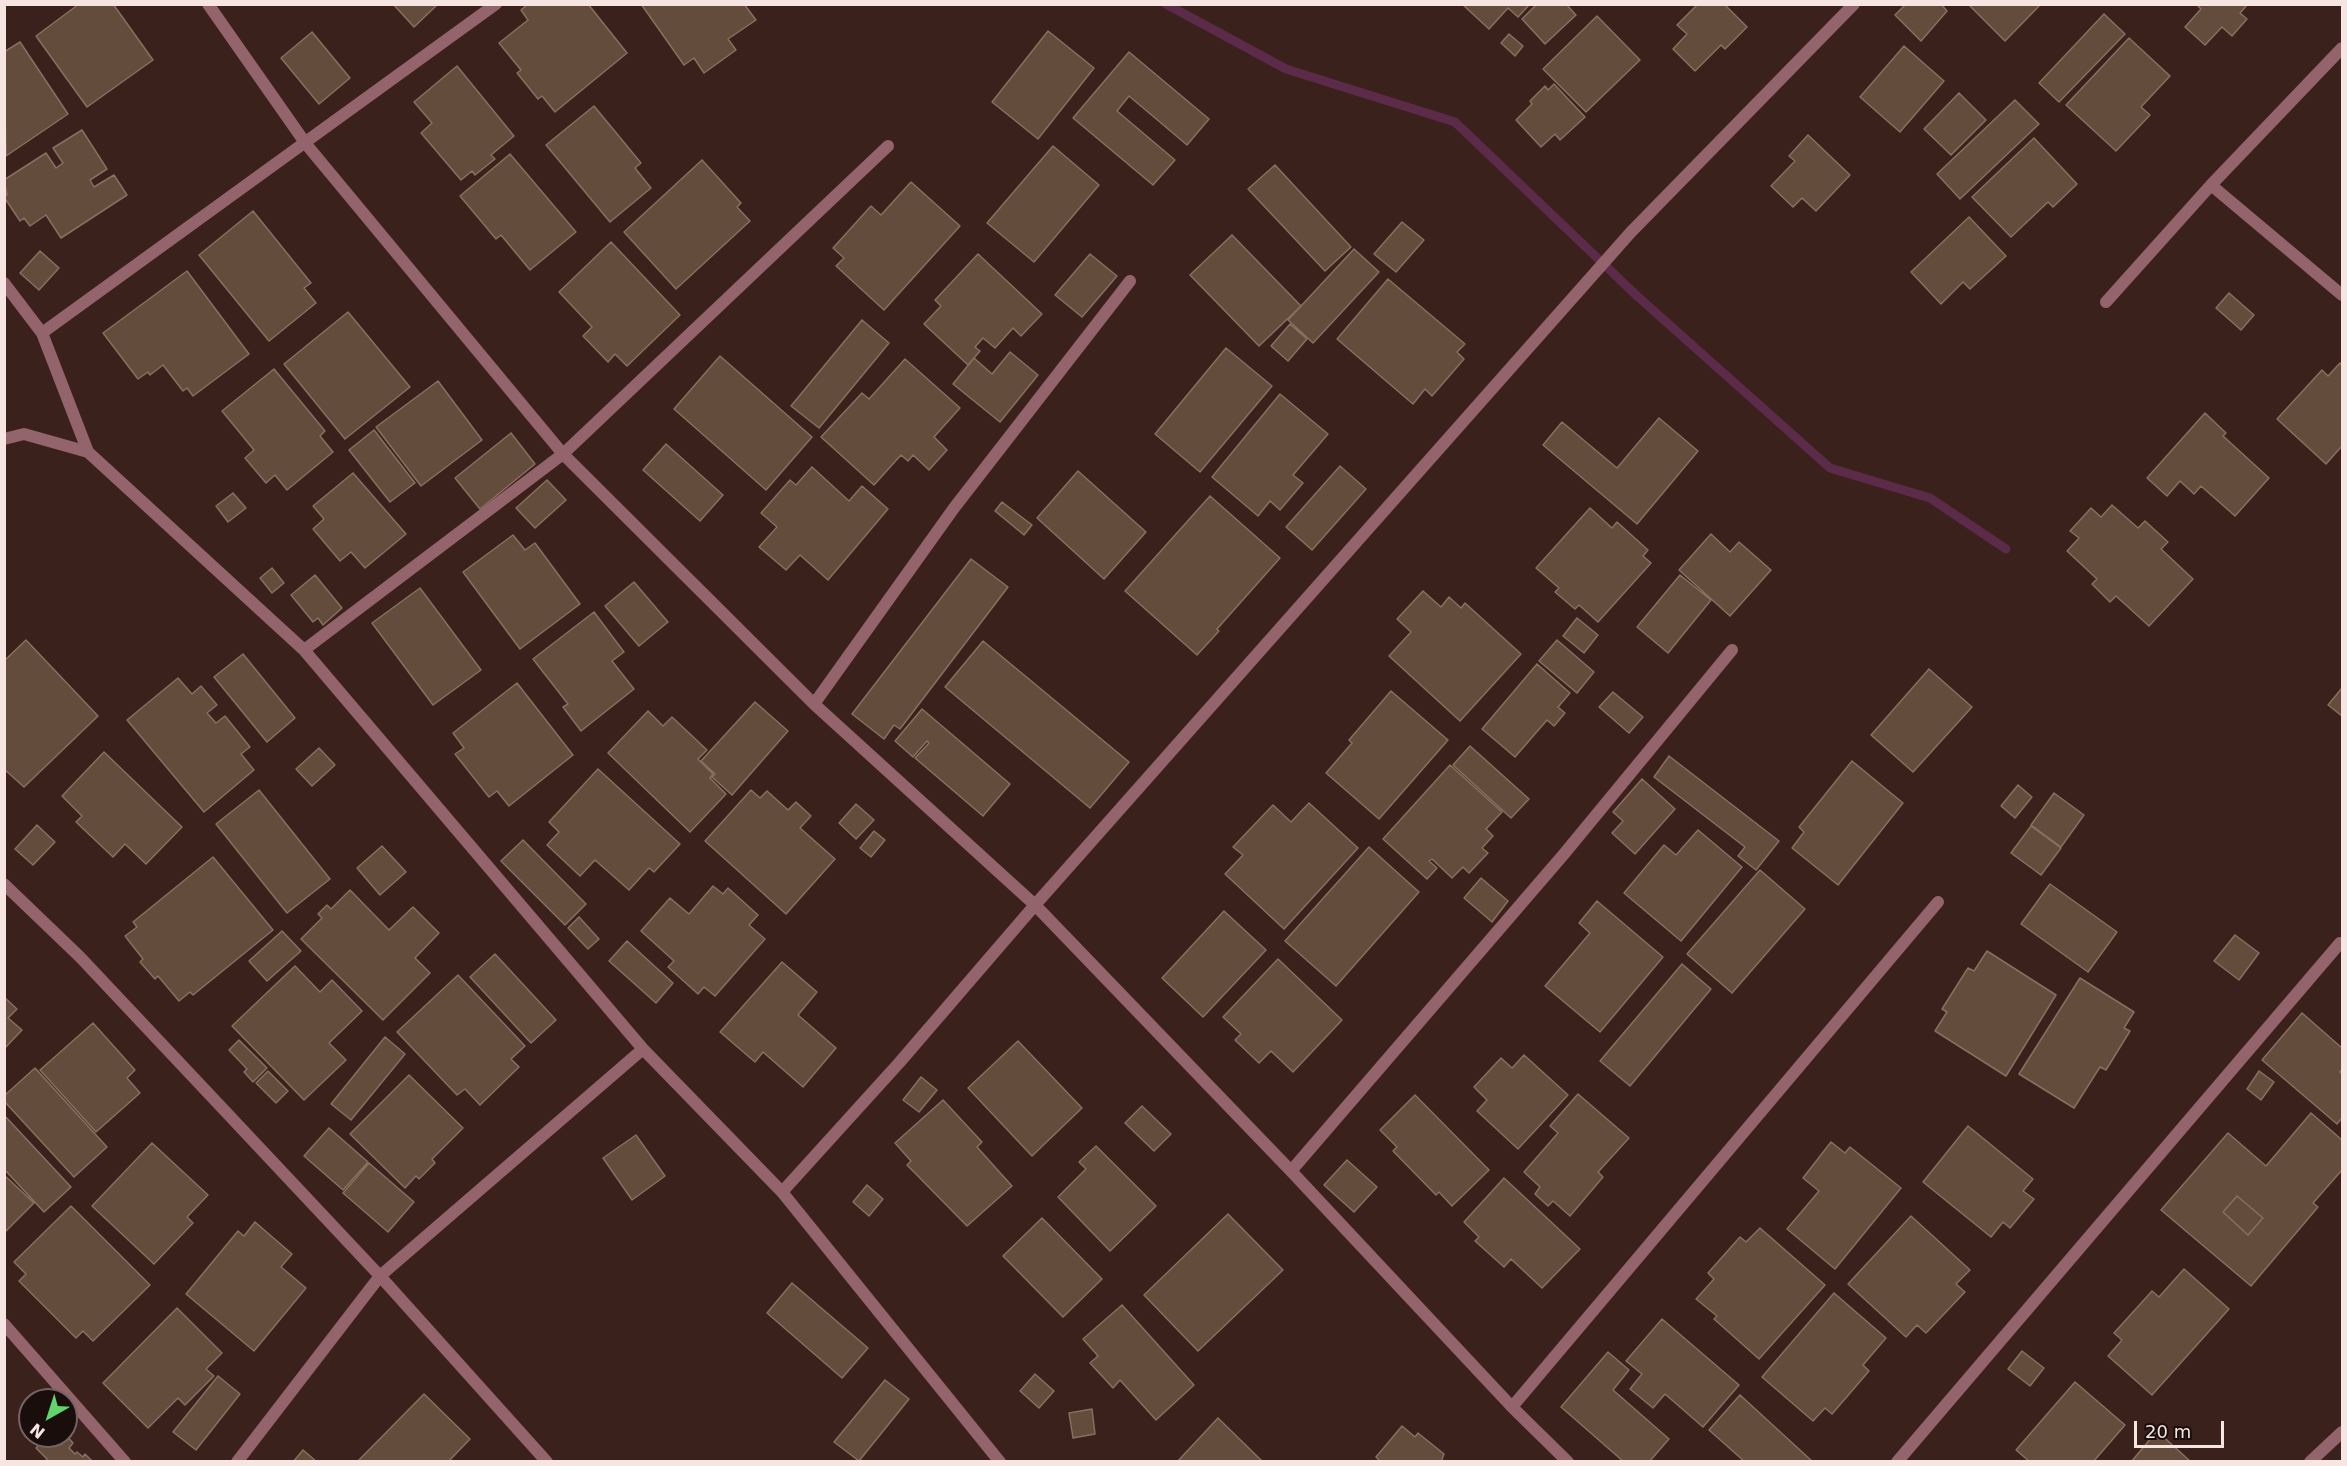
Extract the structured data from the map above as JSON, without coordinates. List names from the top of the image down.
{
  "scale_bar": "20 m",
  "north": "bottom left"
}
